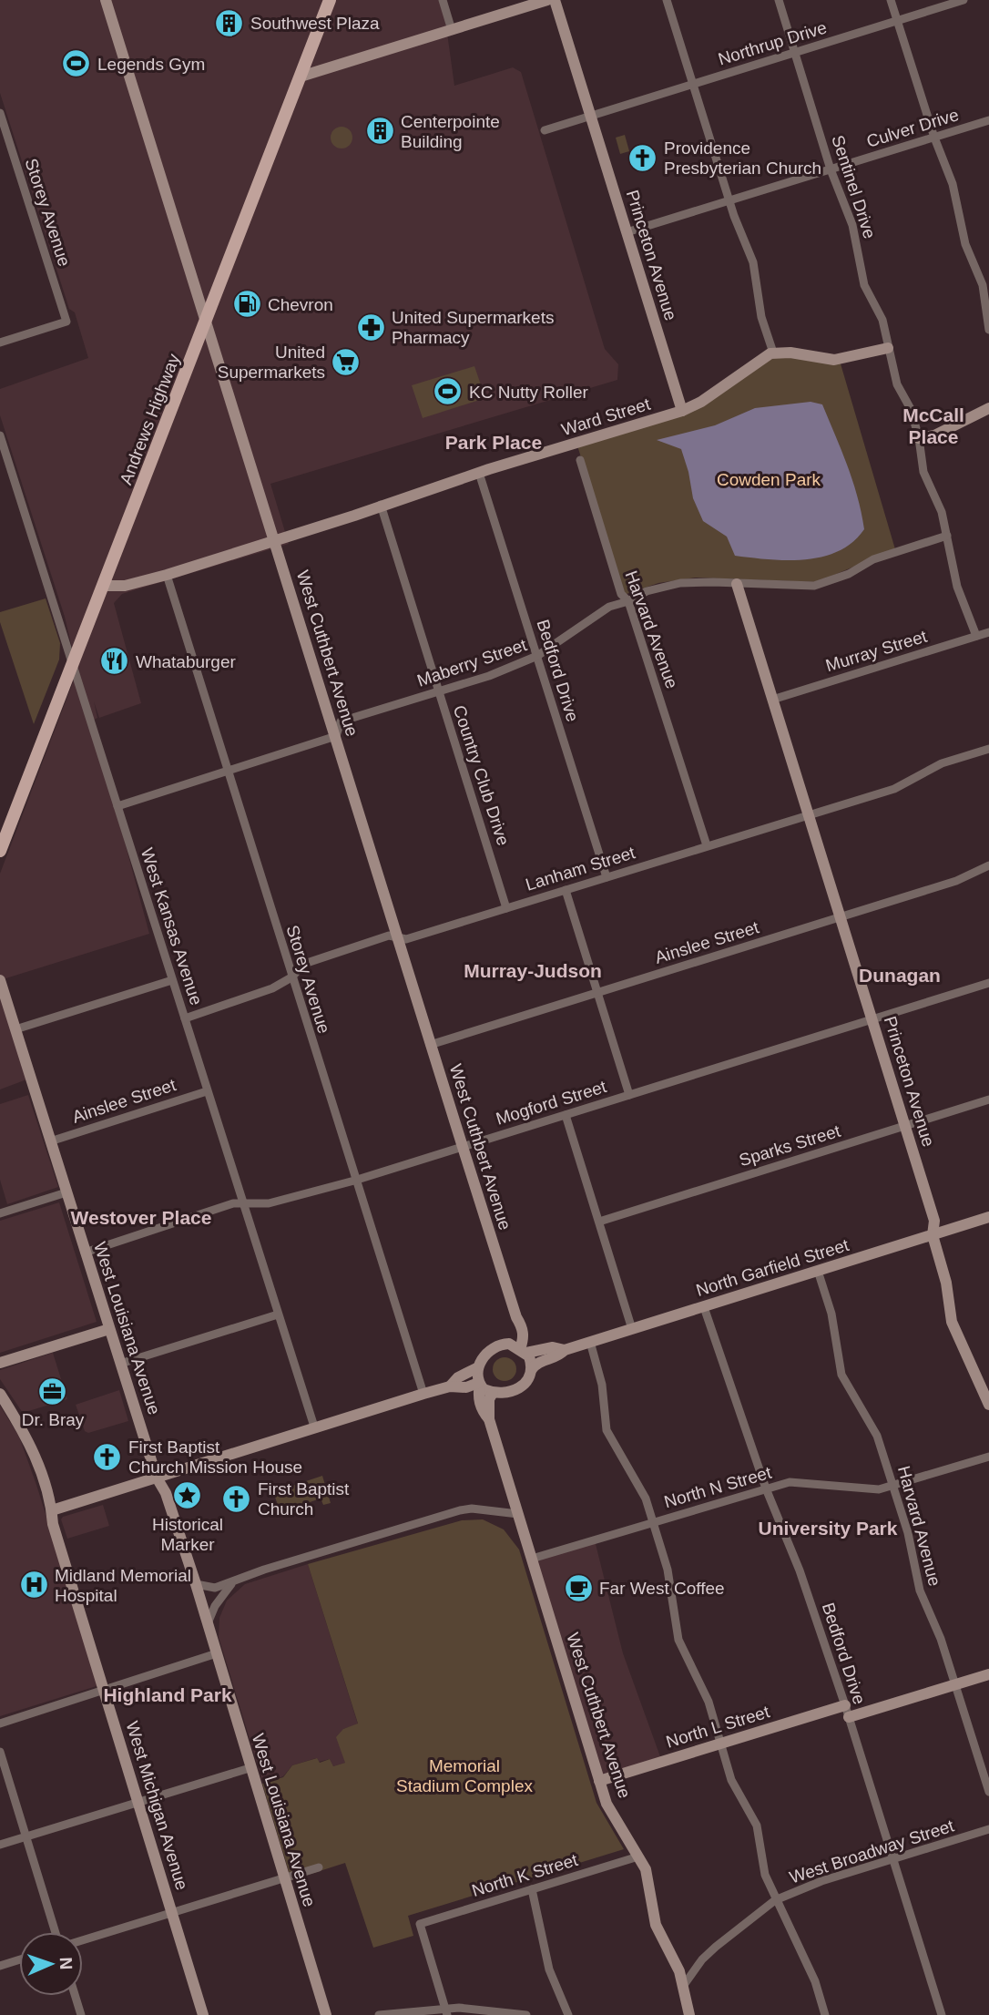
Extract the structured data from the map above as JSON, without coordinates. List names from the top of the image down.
{
  "streets": {
    "main road": ["Andrews Highway"],
    "street": [
      "Northrup Drive",
      "Culver Drive",
      "Sentinel Drive",
      "Storey Avenue",
      "Princeton Avenue",
      "Ward Street",
      "Harvard Avenue",
      "Murray Street",
      "West Cuthbert Avenue",
      "Maberry Street",
      "Bedford Drive",
      "Country Club Drive",
      "Lanham Street",
      "West Kansas Avenue",
      "Ainslee Street",
      "Mogford Street",
      "Sparks Street",
      "North Garfield Street",
      "West Louisiana Avenue",
      "North N Street",
      "North L Street",
      "West Michigan Avenue",
      "West Broadway Street",
      "North K Street"
    ]
  },
  "crossings": [
    ["Northrup Drive", "Sentinel Drive"],
    ["Northrup Drive", "Princeton Avenue"],
    ["Culver Drive", "Sentinel Drive"],
    ["Culver Drive", "Princeton Avenue"],
    ["Sentinel Drive", "Murray Street"],
    ["Sentinel Drive", "Maberry Street"],
    ["Storey Avenue", "Ward Street"],
    ["Storey Avenue", "Maberry Street"],
    ["Storey Avenue", "Lanham Street"],
    ["Storey Avenue", "Mogford Street"],
    ["Princeton Avenue", "Ward Street"],
    ["Princeton Avenue", "Murray Street"],
    ["Princeton Avenue", "Maberry Street"],
    ["Princeton Avenue", "Lanham Street"],
    ["Princeton Avenue", "Ainslee Street"],
    ["Princeton Avenue", "Mogford Street"],
    ["Princeton Avenue", "Sparks Street"],
    ["Princeton Avenue", "North Garfield Street"],
    ["Ward Street", "Andrews Highway"],
    ["Ward Street", "West Cuthbert Avenue"],
    ["Ward Street", "Bedford Drive"],
    ["Ward Street", "Country Club Drive"],
    ["Andrews Highway", "West Cuthbert Avenue"],
    ["Andrews Highway", "West Kansas Avenue"],
    ["Harvard Avenue", "Maberry Street"],
    ["Harvard Avenue", "Lanham Street"],
    ["Harvard Avenue", "North Garfield Street"],
    ["Harvard Avenue", "North N Street"],
    ["West Cuthbert Avenue", "Maberry Street"],
    ["West Cuthbert Avenue", "Lanham Street"],
    ["West Cuthbert Avenue", "Ainslee Street"],
    ["West Cuthbert Avenue", "Mogford Street"],
    ["West Cuthbert Avenue", "North N Street"],
    ["West Cuthbert Avenue", "North L Street"],
    ["West Cuthbert Avenue", "West Broadway Street"],
    ["West Cuthbert Avenue", "North K Street"],
    ["Maberry Street", "Bedford Drive"],
    ["Maberry Street", "Country Club Drive"],
    ["Maberry Street", "West Kansas Avenue"],
    ["Bedford Drive", "Lanham Street"],
    ["Bedford Drive", "North Garfield Street"],
    ["Bedford Drive", "North N Street"],
    ["Bedford Drive", "North L Street"],
    ["Bedford Drive", "West Broadway Street"],
    ["Country Club Drive", "Lanham Street"],
    ["Lanham Street", "West Kansas Avenue"],
    ["West Kansas Avenue", "Ainslee Street"],
    ["West Kansas Avenue", "Mogford Street"],
    ["Ainslee Street", "West Louisiana Avenue"],
    ["Mogford Street", "West Louisiana Avenue"]
  ],
  "districts": [
    "McCall Place",
    "Park Place",
    "Murray-Judson",
    "Dunagan",
    "Westover Place",
    "University Park",
    "Highland Park"
  ],
  "parks": ["Cowden Park", "Memorial Stadium Complex"],
  "places": {
    "building": ["Southwest Plaza", "Centerpointe Building"],
    "sports": ["Legends Gym", "KC Nutty Roller"],
    "church": ["Providence Presbyterian Church", "First Baptist Church Mission House", "First Baptist Church"],
    "fuel station": ["Chevron"],
    "pharmacy": ["United Supermarkets Pharmacy"],
    "supermarket": ["United Supermarkets"],
    "restaurant": ["Whataburger"],
    "office": ["Dr. Bray"],
    "place": ["Historical Marker"],
    "hospital": ["Midland Memorial Hospital"],
    "cafe": ["Far West Coffee"]
  },
  "north": "right"
}
